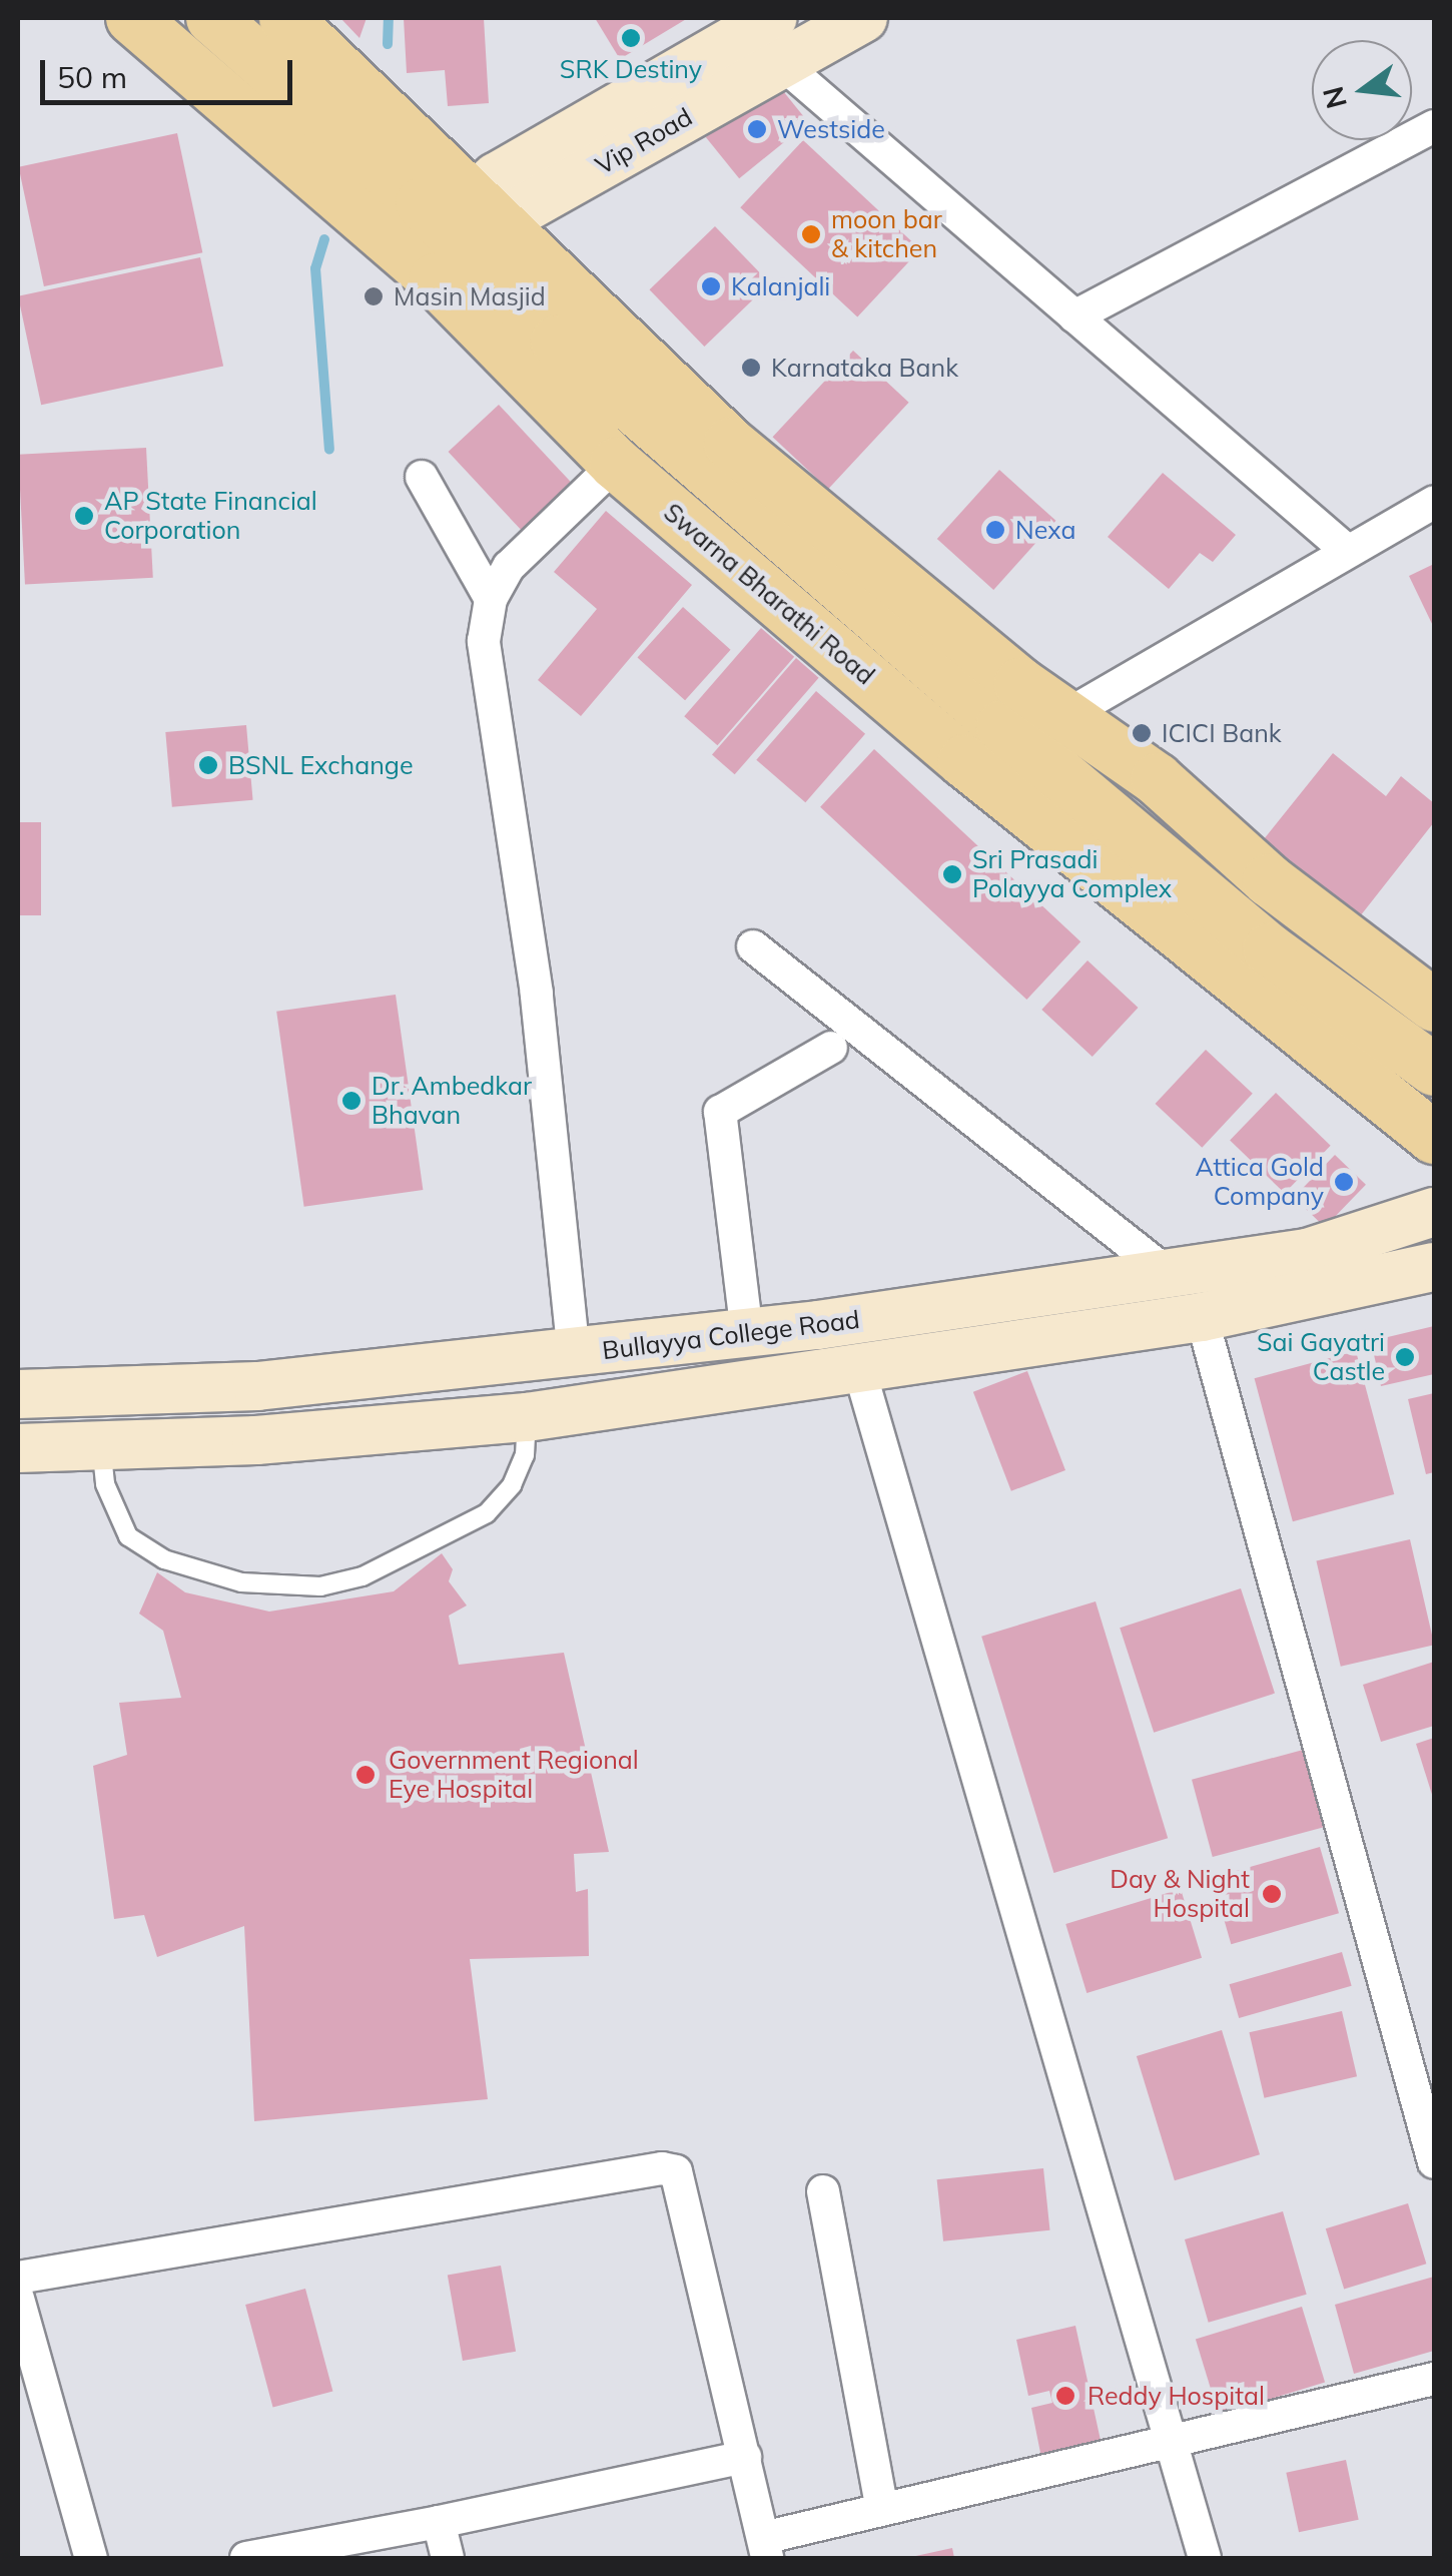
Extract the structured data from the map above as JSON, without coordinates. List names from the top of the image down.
{
  "streets": {
    "main road": ["Vip Road", "Swarna Bharathi Road", "Bullayya College Road"]
  },
  "crossings": [
    ["Vip Road", "Swarna Bharathi Road"]
  ],
  "places": [
    "SRK Destiny",
    "Westside",
    "moon bar & kitchen",
    "Kalanjali",
    "Masin Masjid",
    "Karnataka Bank",
    "AP State Financial Corporation",
    "Nexa",
    "ICICI Bank",
    "BSNL Exchange",
    "Sri Prasadi Polayya Complex",
    "Dr. Ambedkar Bhavan",
    "Attica Gold Company",
    "Sai Gayatri Castle",
    "Government Regional Eye Hospital",
    "Day & Night Hospital",
    "Reddy Hospital"
  ],
  "scale_bar": "50 m",
  "north": "left"
}
